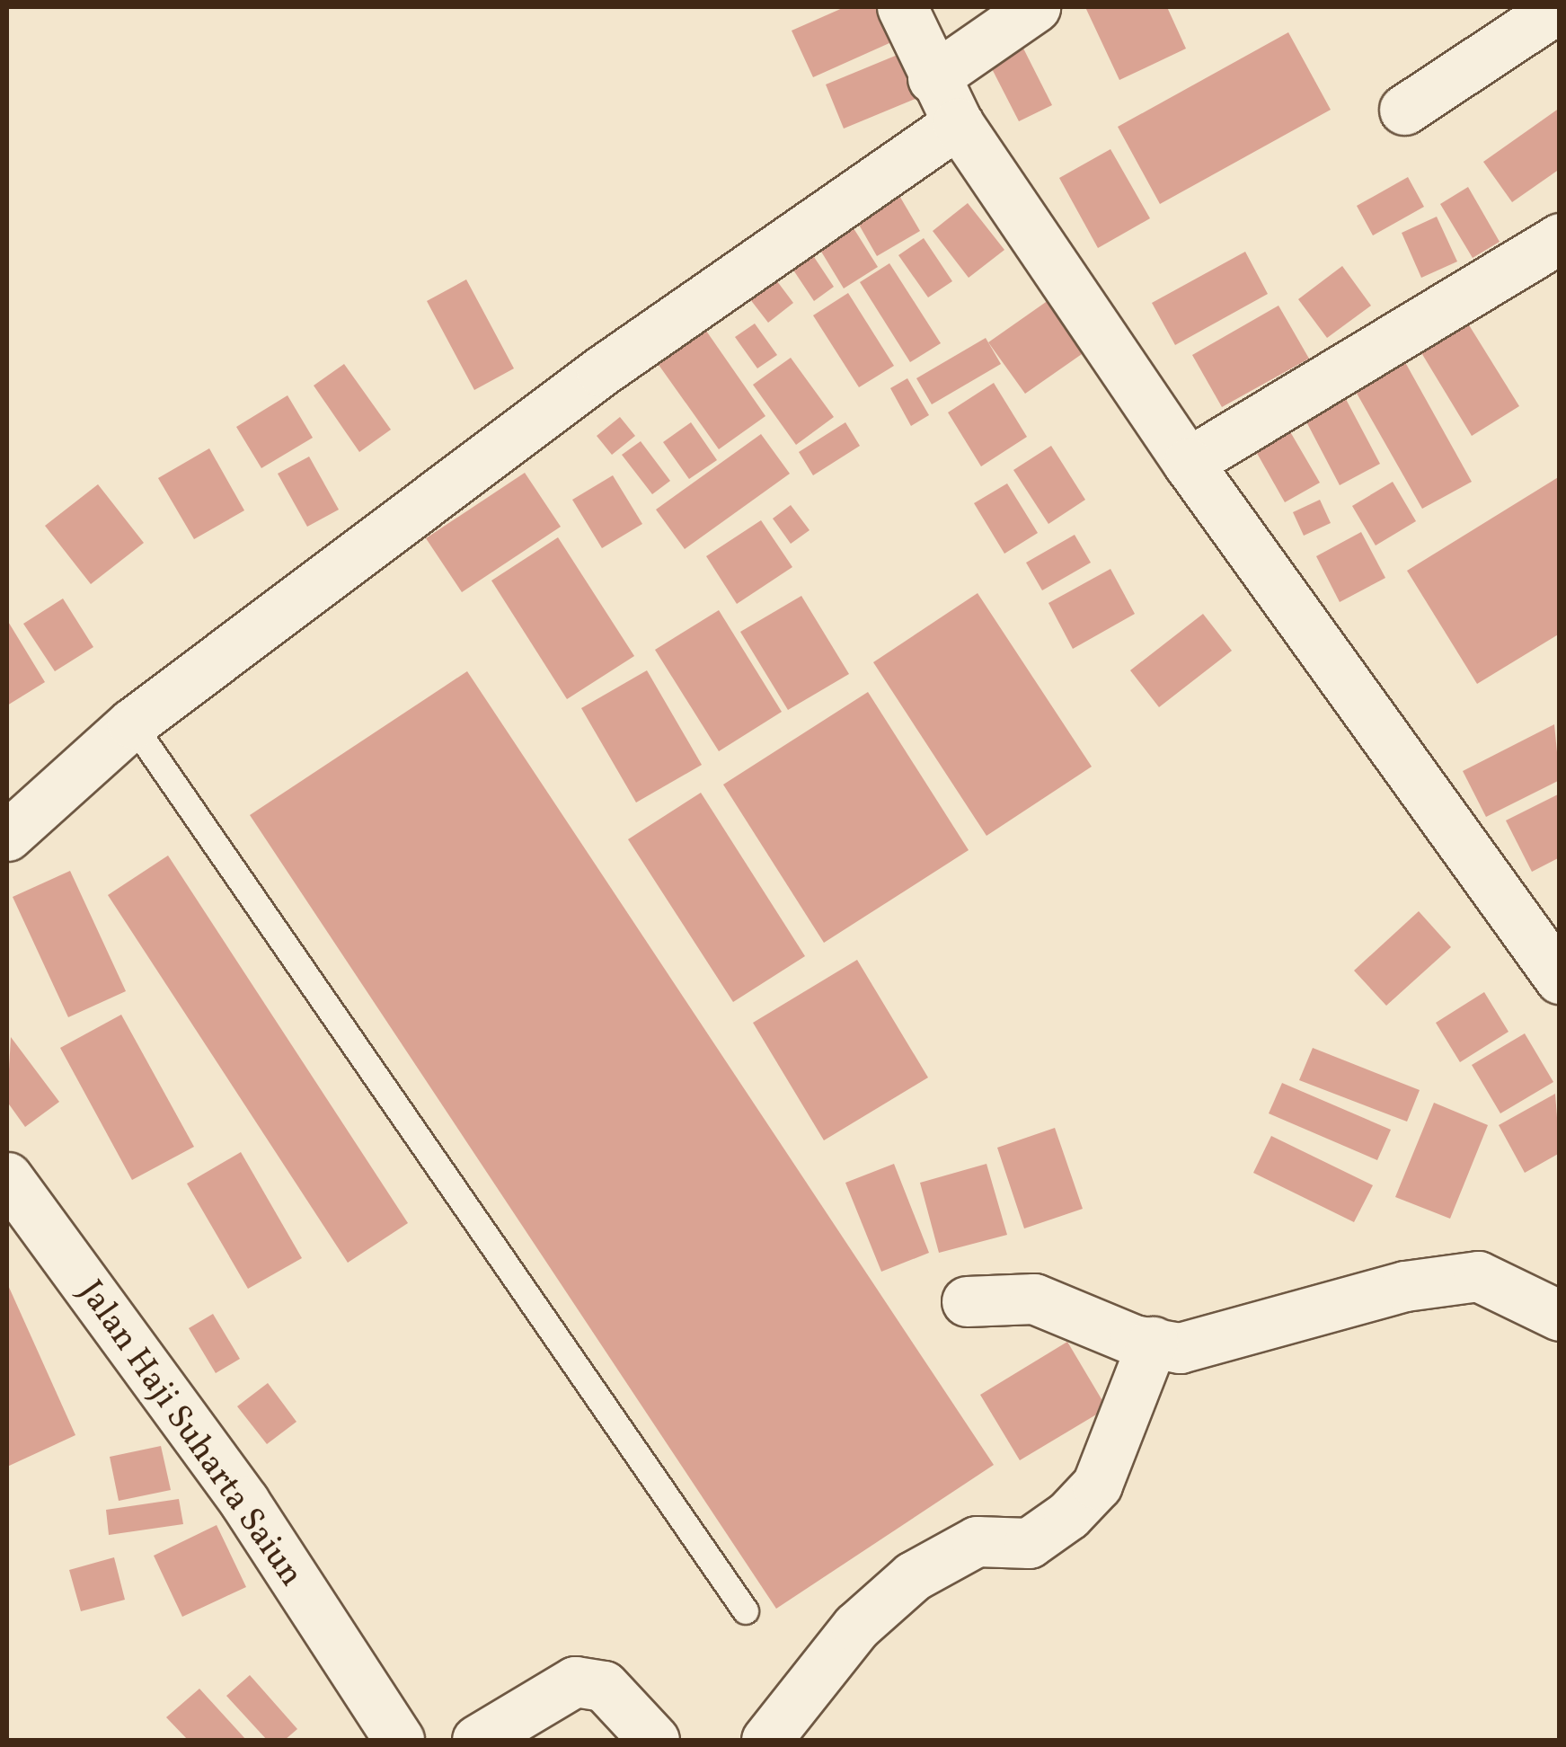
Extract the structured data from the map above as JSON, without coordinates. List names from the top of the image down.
{
  "streets": {
    "street": ["Jalan Haji Suharta Saiun"]
  }
}
